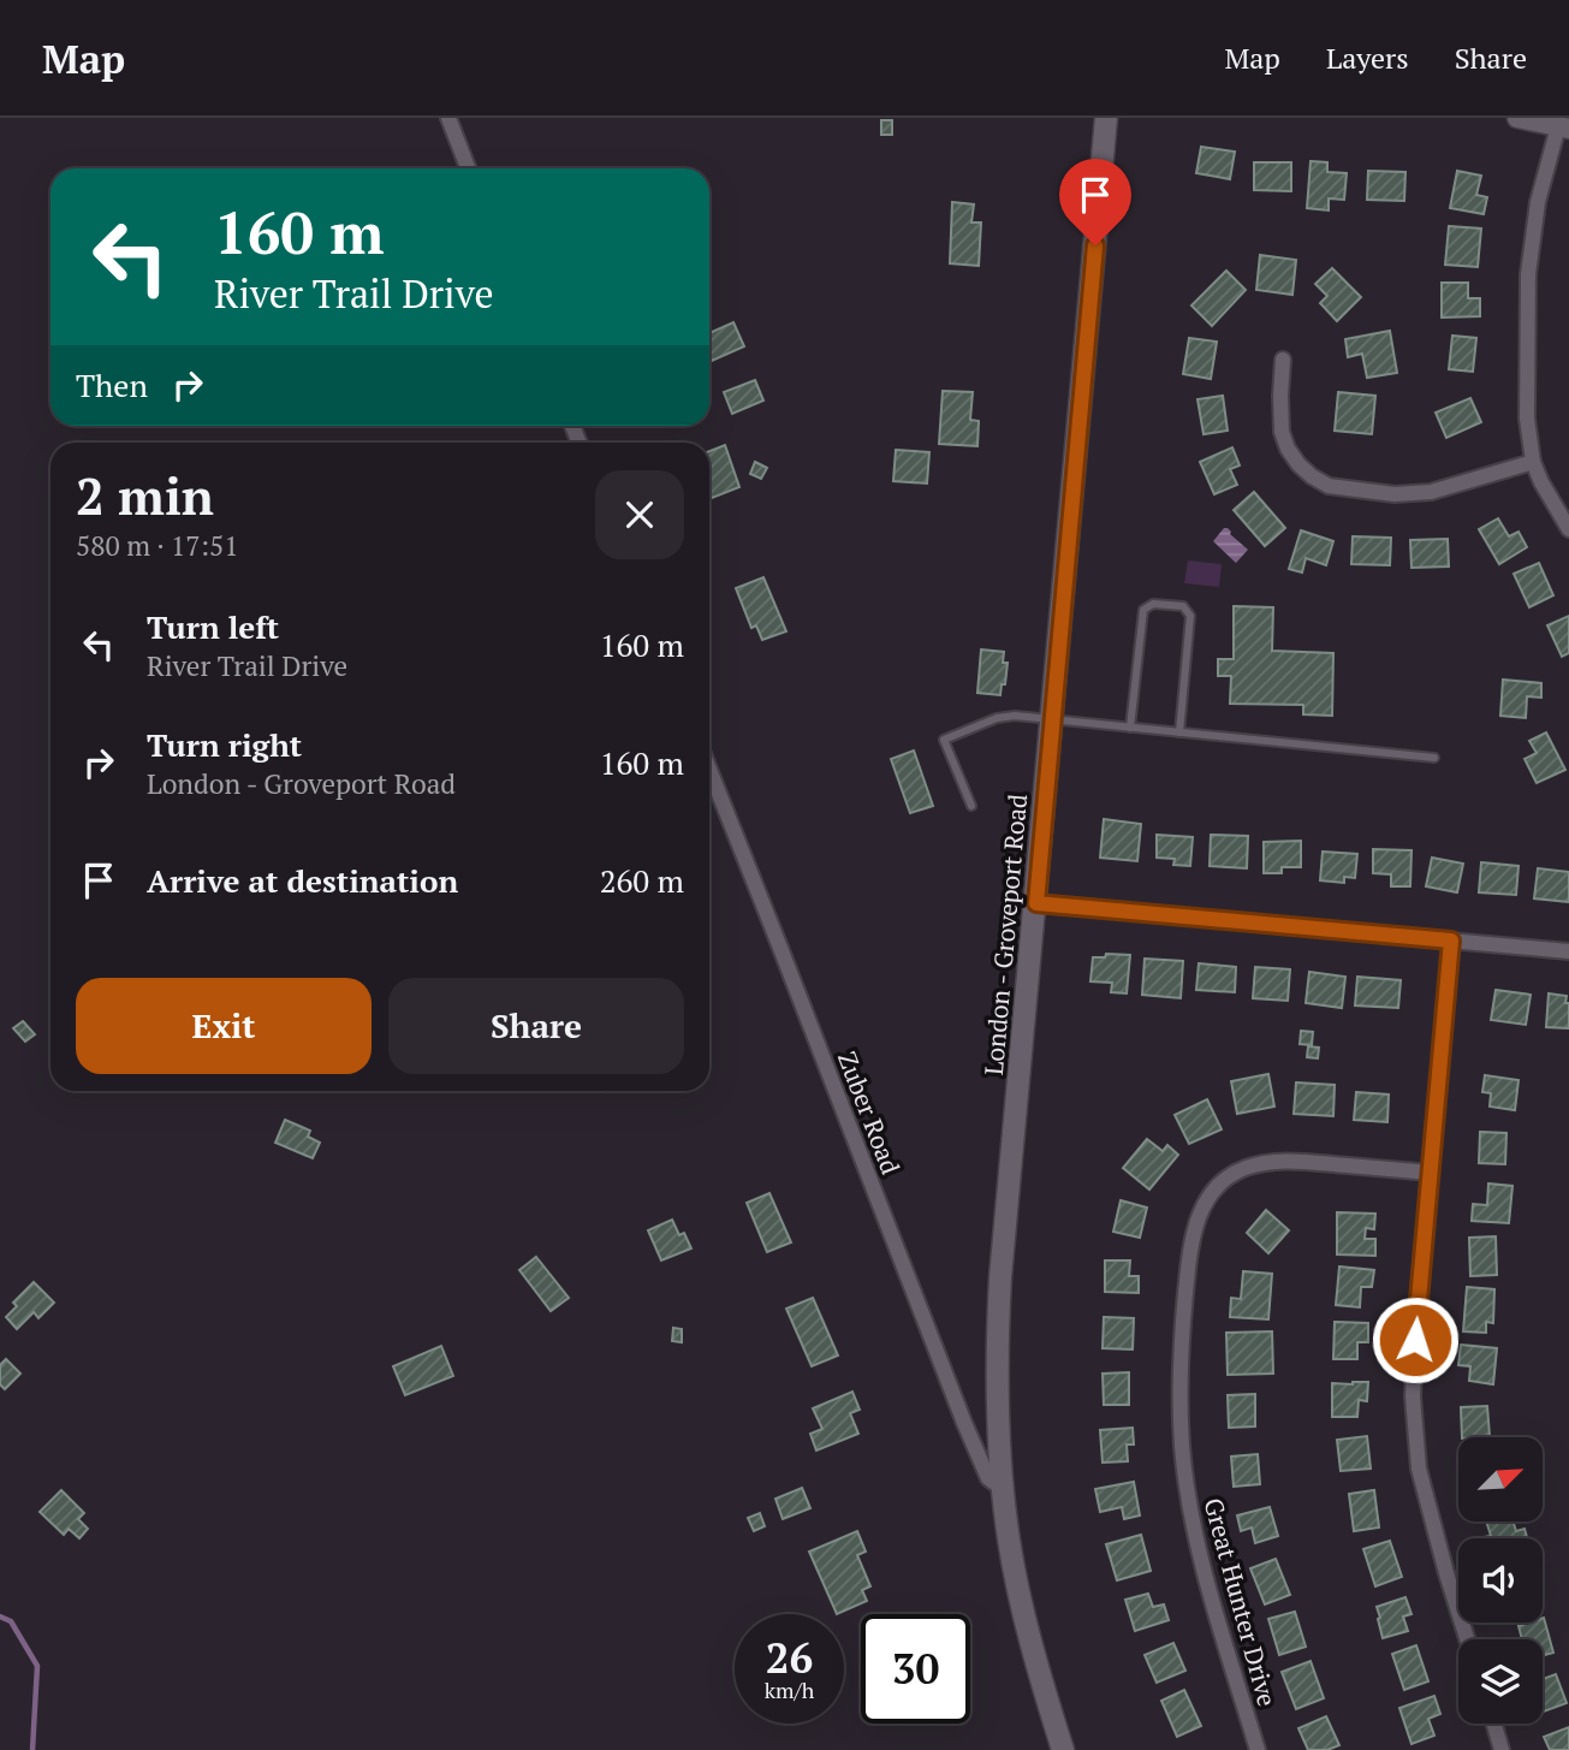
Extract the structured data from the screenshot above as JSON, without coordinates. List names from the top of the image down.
{
  "streets": {
    "main road": ["London - Groveport Road"],
    "street": ["Zuber Road", "Great Hunter Drive"]
  },
  "crossings": [
    ["London - Groveport Road", "Zuber Road"]
  ],
  "north": "top right",
  "page": {
    "header": "Map",
    "nav": ["Map", "Layers", "Share"],
    "turn": ["160 m", "River Trail Drive"],
    "then": "Then",
    "heading": ["2 min", "580 m · 17:51"],
    "list": [
      {
        "name": "Turn left",
        "note": "River Trail Drive",
        "value": "160 m"
      },
      {
        "name": "Turn right",
        "note": "London - Groveport Road",
        "value": "160 m"
      },
      {
        "name": "Arrive at destination",
        "value": "260 m"
      }
    ],
    "buttons": ["Exit", "Share"],
    "speed": "26 km/h",
    "limit": "30"
  }
}
